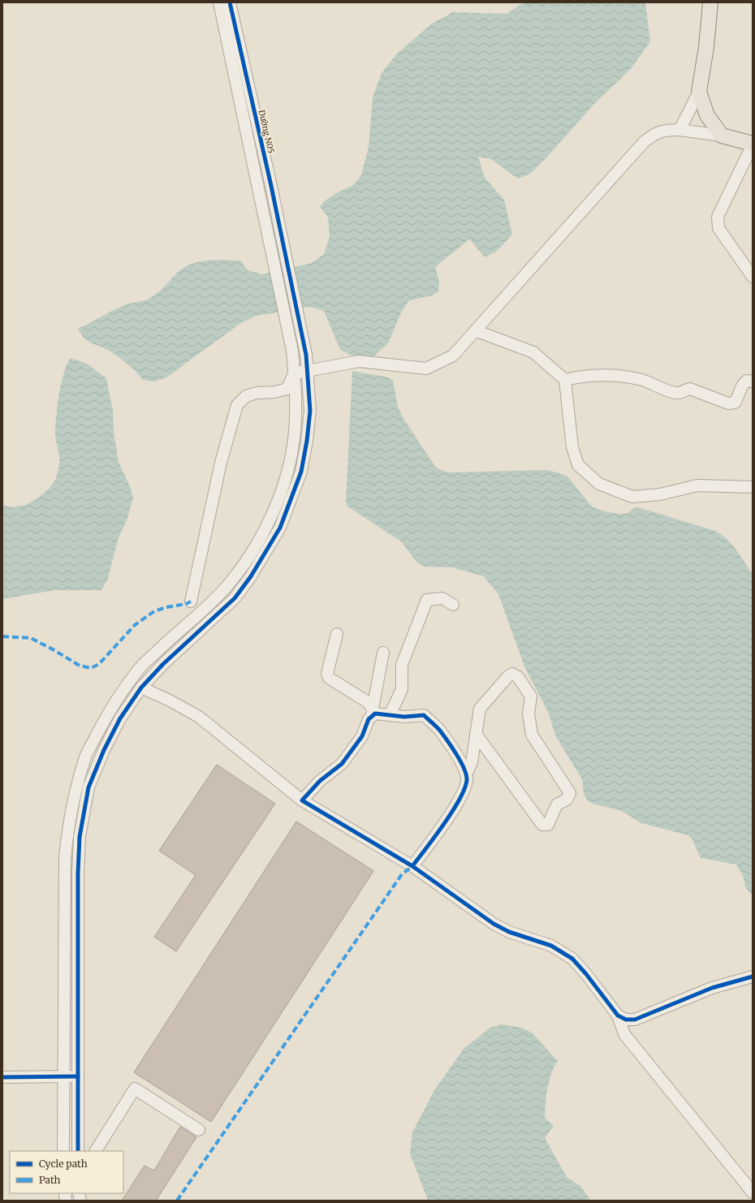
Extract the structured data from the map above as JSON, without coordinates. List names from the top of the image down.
{
  "streets": {
    "street": ["Đường N05"]
  },
  "legend": ["Cycle path", "Path"]
}
